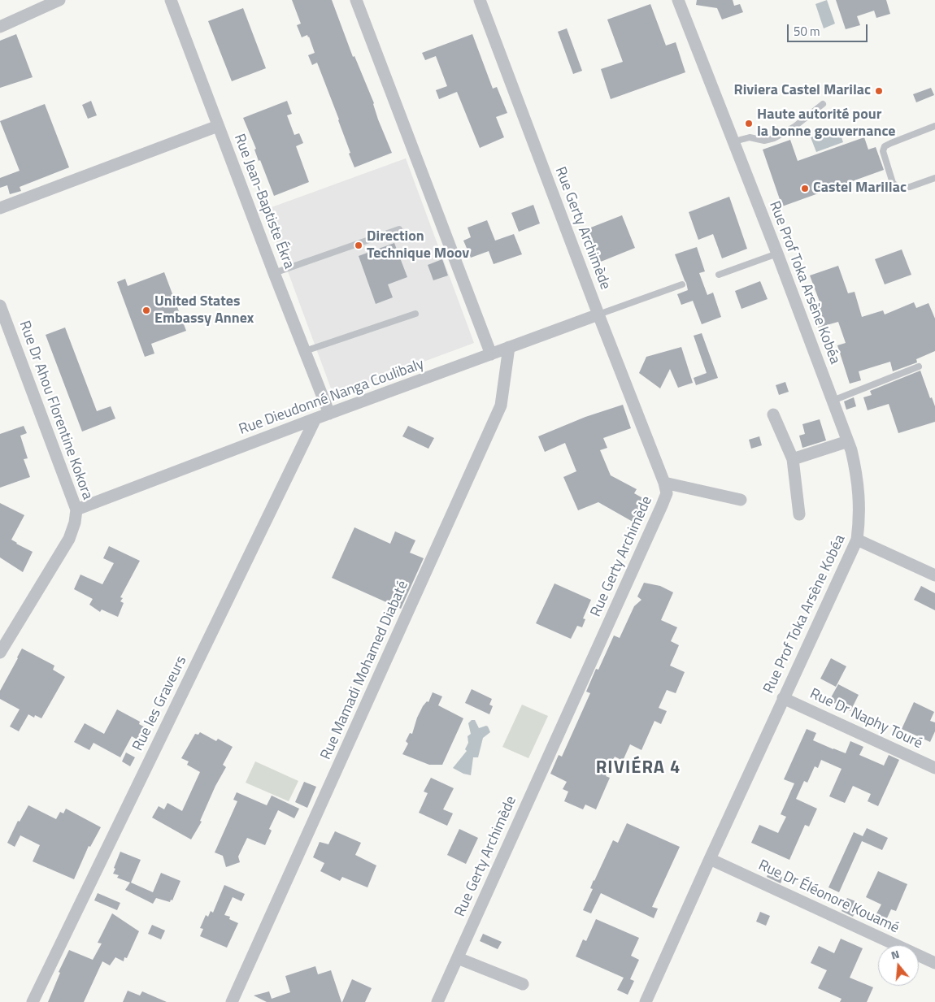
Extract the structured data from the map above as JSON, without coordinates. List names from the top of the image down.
{
  "streets": {
    "street": [
      "Rue Jean-Baptiste Ékra",
      "Rue Gerty Archimède",
      "Rue Prof Toka Arsène Kobéa",
      "Rue Dieudonné Nanga Coulibaly",
      "Rue Dr Ahou Florentine Kokora",
      "Rue Mamadi Mohamed Diabaté",
      "Rue les Graveurs",
      "Rue Dr Naphy Touré",
      "Rue Dr Éléonore Kouamé"
    ]
  },
  "crossings": [
    ["Rue Jean-Baptiste Ékra", "Rue Dieudonné Nanga Coulibaly"],
    ["Rue Gerty Archimède", "Rue Dieudonné Nanga Coulibaly"],
    ["Rue Prof Toka Arsène Kobéa", "Rue Dr Naphy Touré"],
    ["Rue Prof Toka Arsène Kobéa", "Rue Dr Éléonore Kouamé"],
    ["Rue Dieudonné Nanga Coulibaly", "Rue Dr Ahou Florentine Kokora"],
    ["Rue Dieudonné Nanga Coulibaly", "Rue Mamadi Mohamed Diabaté"],
    ["Rue Dieudonné Nanga Coulibaly", "Rue les Graveurs"]
  ],
  "districts": ["RIVIÉRA 4"],
  "places": [
    "Riviera Castel Marilac",
    "Haute autorité pour la bonne gouvernance",
    "Castel Marillac",
    "Direction Technique Moov",
    "United States Embassy Annex"
  ],
  "scale_bar": "50 m",
  "north": "top"
}
